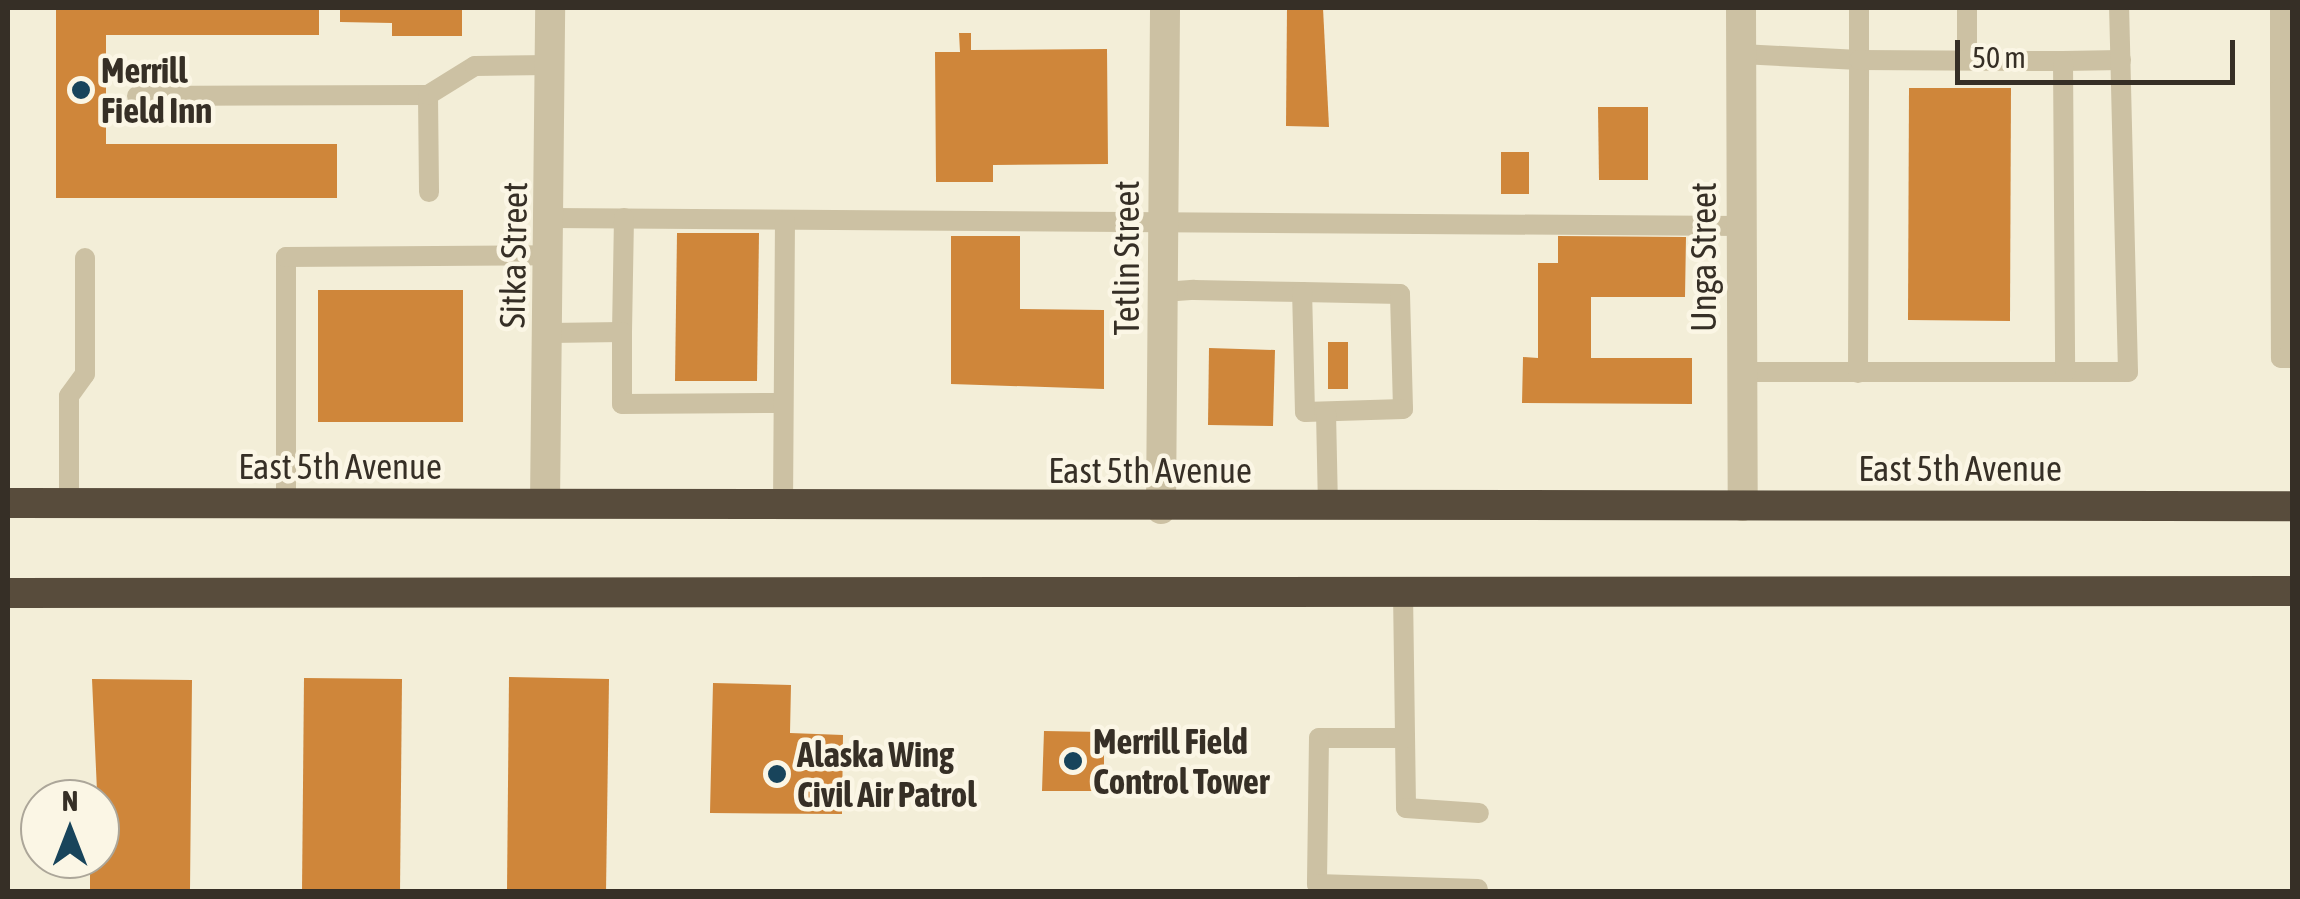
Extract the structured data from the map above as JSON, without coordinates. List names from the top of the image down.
{
  "streets": {
    "highway": ["East 5th Avenue"],
    "street": ["Sitka Street", "Unga Street", "Tetlin Street"]
  },
  "crossings": [
    ["Sitka Street", "East 5th Avenue"],
    ["Unga Street", "East 5th Avenue"],
    ["Tetlin Street", "East 5th Avenue"]
  ],
  "places": ["Merrill Field Inn", "Merrill Field Control Tower", "Alaska Wing Civil Air Patrol"],
  "scale_bar": "50 m",
  "north": "top"
}
